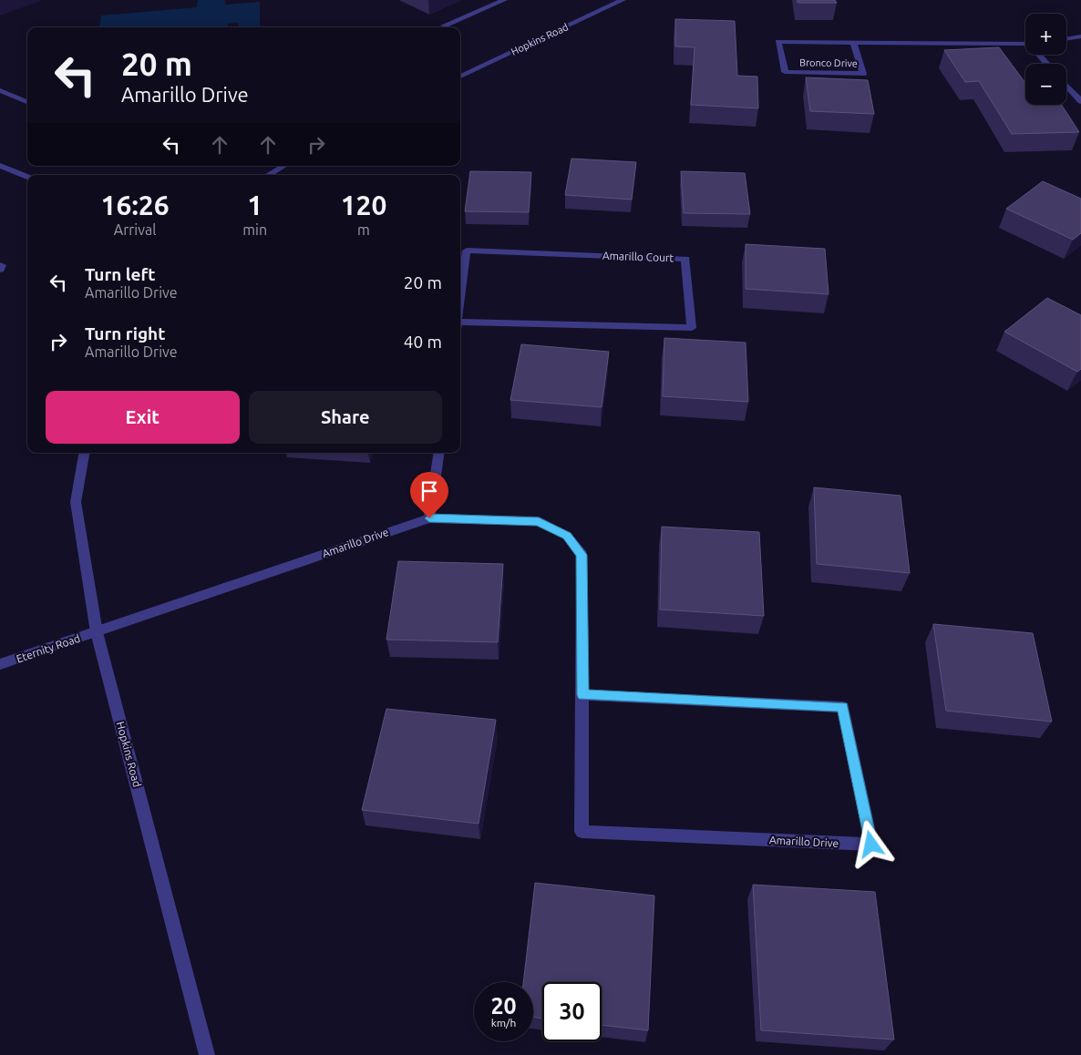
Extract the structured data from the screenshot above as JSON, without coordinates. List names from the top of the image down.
{
  "streets": {
    "street": [
      "Hopkins Road",
      "Bronco Drive",
      "Amarillo Court",
      "Amarillo Drive",
      "Eternity Road"
    ]
  },
  "crossings": [
    ["Hopkins Road", "Amarillo Drive"],
    ["Hopkins Road", "Eternity Road"],
    ["Amarillo Drive", "Eternity Road"]
  ],
  "page": {
    "map_buttons": ["+", "−"],
    "turn": ["20 m", "Amarillo Drive"],
    "eta": [
      "16:26",
      "Arrival",
      "1",
      "min",
      "120",
      "m"
    ],
    "list": [
      {
        "name": "Turn left",
        "note": "Amarillo Drive",
        "value": "20 m"
      },
      {
        "name": "Turn right",
        "note": "Amarillo Drive",
        "value": "40 m"
      }
    ],
    "buttons": ["Exit", "Share"],
    "speed": "20 km/h",
    "limit": "30"
  }
}
